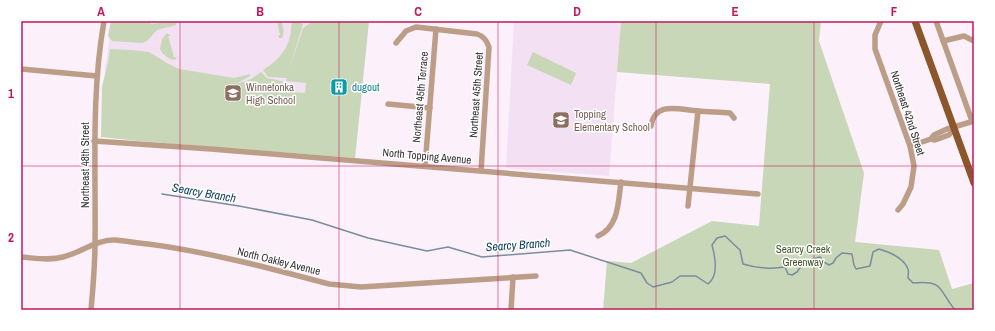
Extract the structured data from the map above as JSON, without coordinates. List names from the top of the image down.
{
  "streets": {
    "street": [
      "Northeast 45th Street",
      "Northeast 45th Terrace",
      "Northeast 42nd Street",
      "North Topping Avenue",
      "Northeast 48th Street",
      "North Oakley Avenue"
    ]
  },
  "crossings": [
    ["Northeast 45th Street", "Northeast 45th Terrace"],
    ["Northeast 45th Street", "North Topping Avenue"],
    ["Northeast 45th Terrace", "North Topping Avenue"],
    ["North Topping Avenue", "Northeast 48th Street"],
    ["Northeast 48th Street", "North Oakley Avenue"]
  ],
  "water": ["Searcy Branch"],
  "parks": ["Searcy Creek Greenway"],
  "places": {
    "building": ["dugout"],
    "school or university": ["Winnetonka High School", "Topping Elementary School"]
  },
  "grid": {
    "columns": [
      "A",
      "B",
      "C",
      "D",
      "E",
      "F"
    ],
    "rows": ["1", "2"]
  }
}
